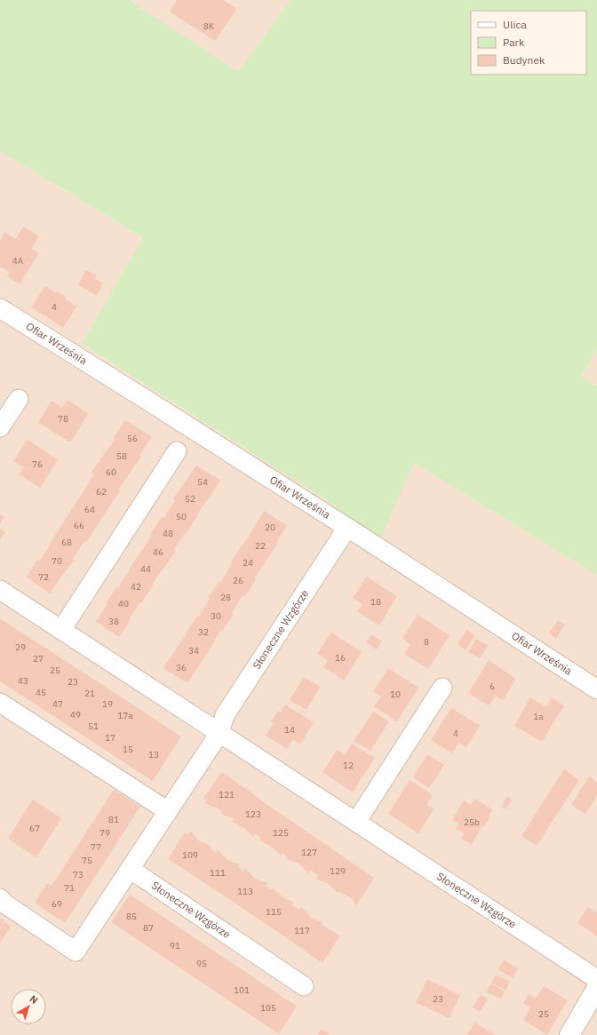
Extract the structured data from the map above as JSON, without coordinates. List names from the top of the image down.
{
  "streets": {
    "street": ["Ofiar Września", "Słoneczne Wzgórze"]
  },
  "crossings": [
    ["Ofiar Września", "Słoneczne Wzgórze"]
  ],
  "house_numbers": [
    "8K",
    "4A",
    "4",
    "78",
    "56",
    "58",
    "76",
    "60",
    "54",
    "62",
    "52",
    "64",
    "50",
    "66",
    "20",
    "48",
    "68",
    "22",
    "46",
    "70",
    "24",
    "44",
    "72",
    "26",
    "42",
    "28",
    "18",
    "40",
    "30",
    "38",
    "32",
    "8",
    "29",
    "34",
    "16",
    "27",
    "36",
    "25",
    "43",
    "23",
    "6",
    "45",
    "21",
    "10",
    "47",
    "19",
    "49",
    "17a",
    "1a",
    "51",
    "14",
    "4",
    "17",
    "15",
    "13",
    "12",
    "121",
    "123",
    "81",
    "25b",
    "67",
    "79",
    "125",
    "77",
    "127",
    "109",
    "75",
    "129",
    "111",
    "73",
    "71",
    "113",
    "69",
    "115",
    "85",
    "87",
    "117",
    "91",
    "95",
    "101",
    "23",
    "105",
    "25"
  ],
  "legend": ["Ulica", "Park", "Budynek"],
  "north": "top right"
}
